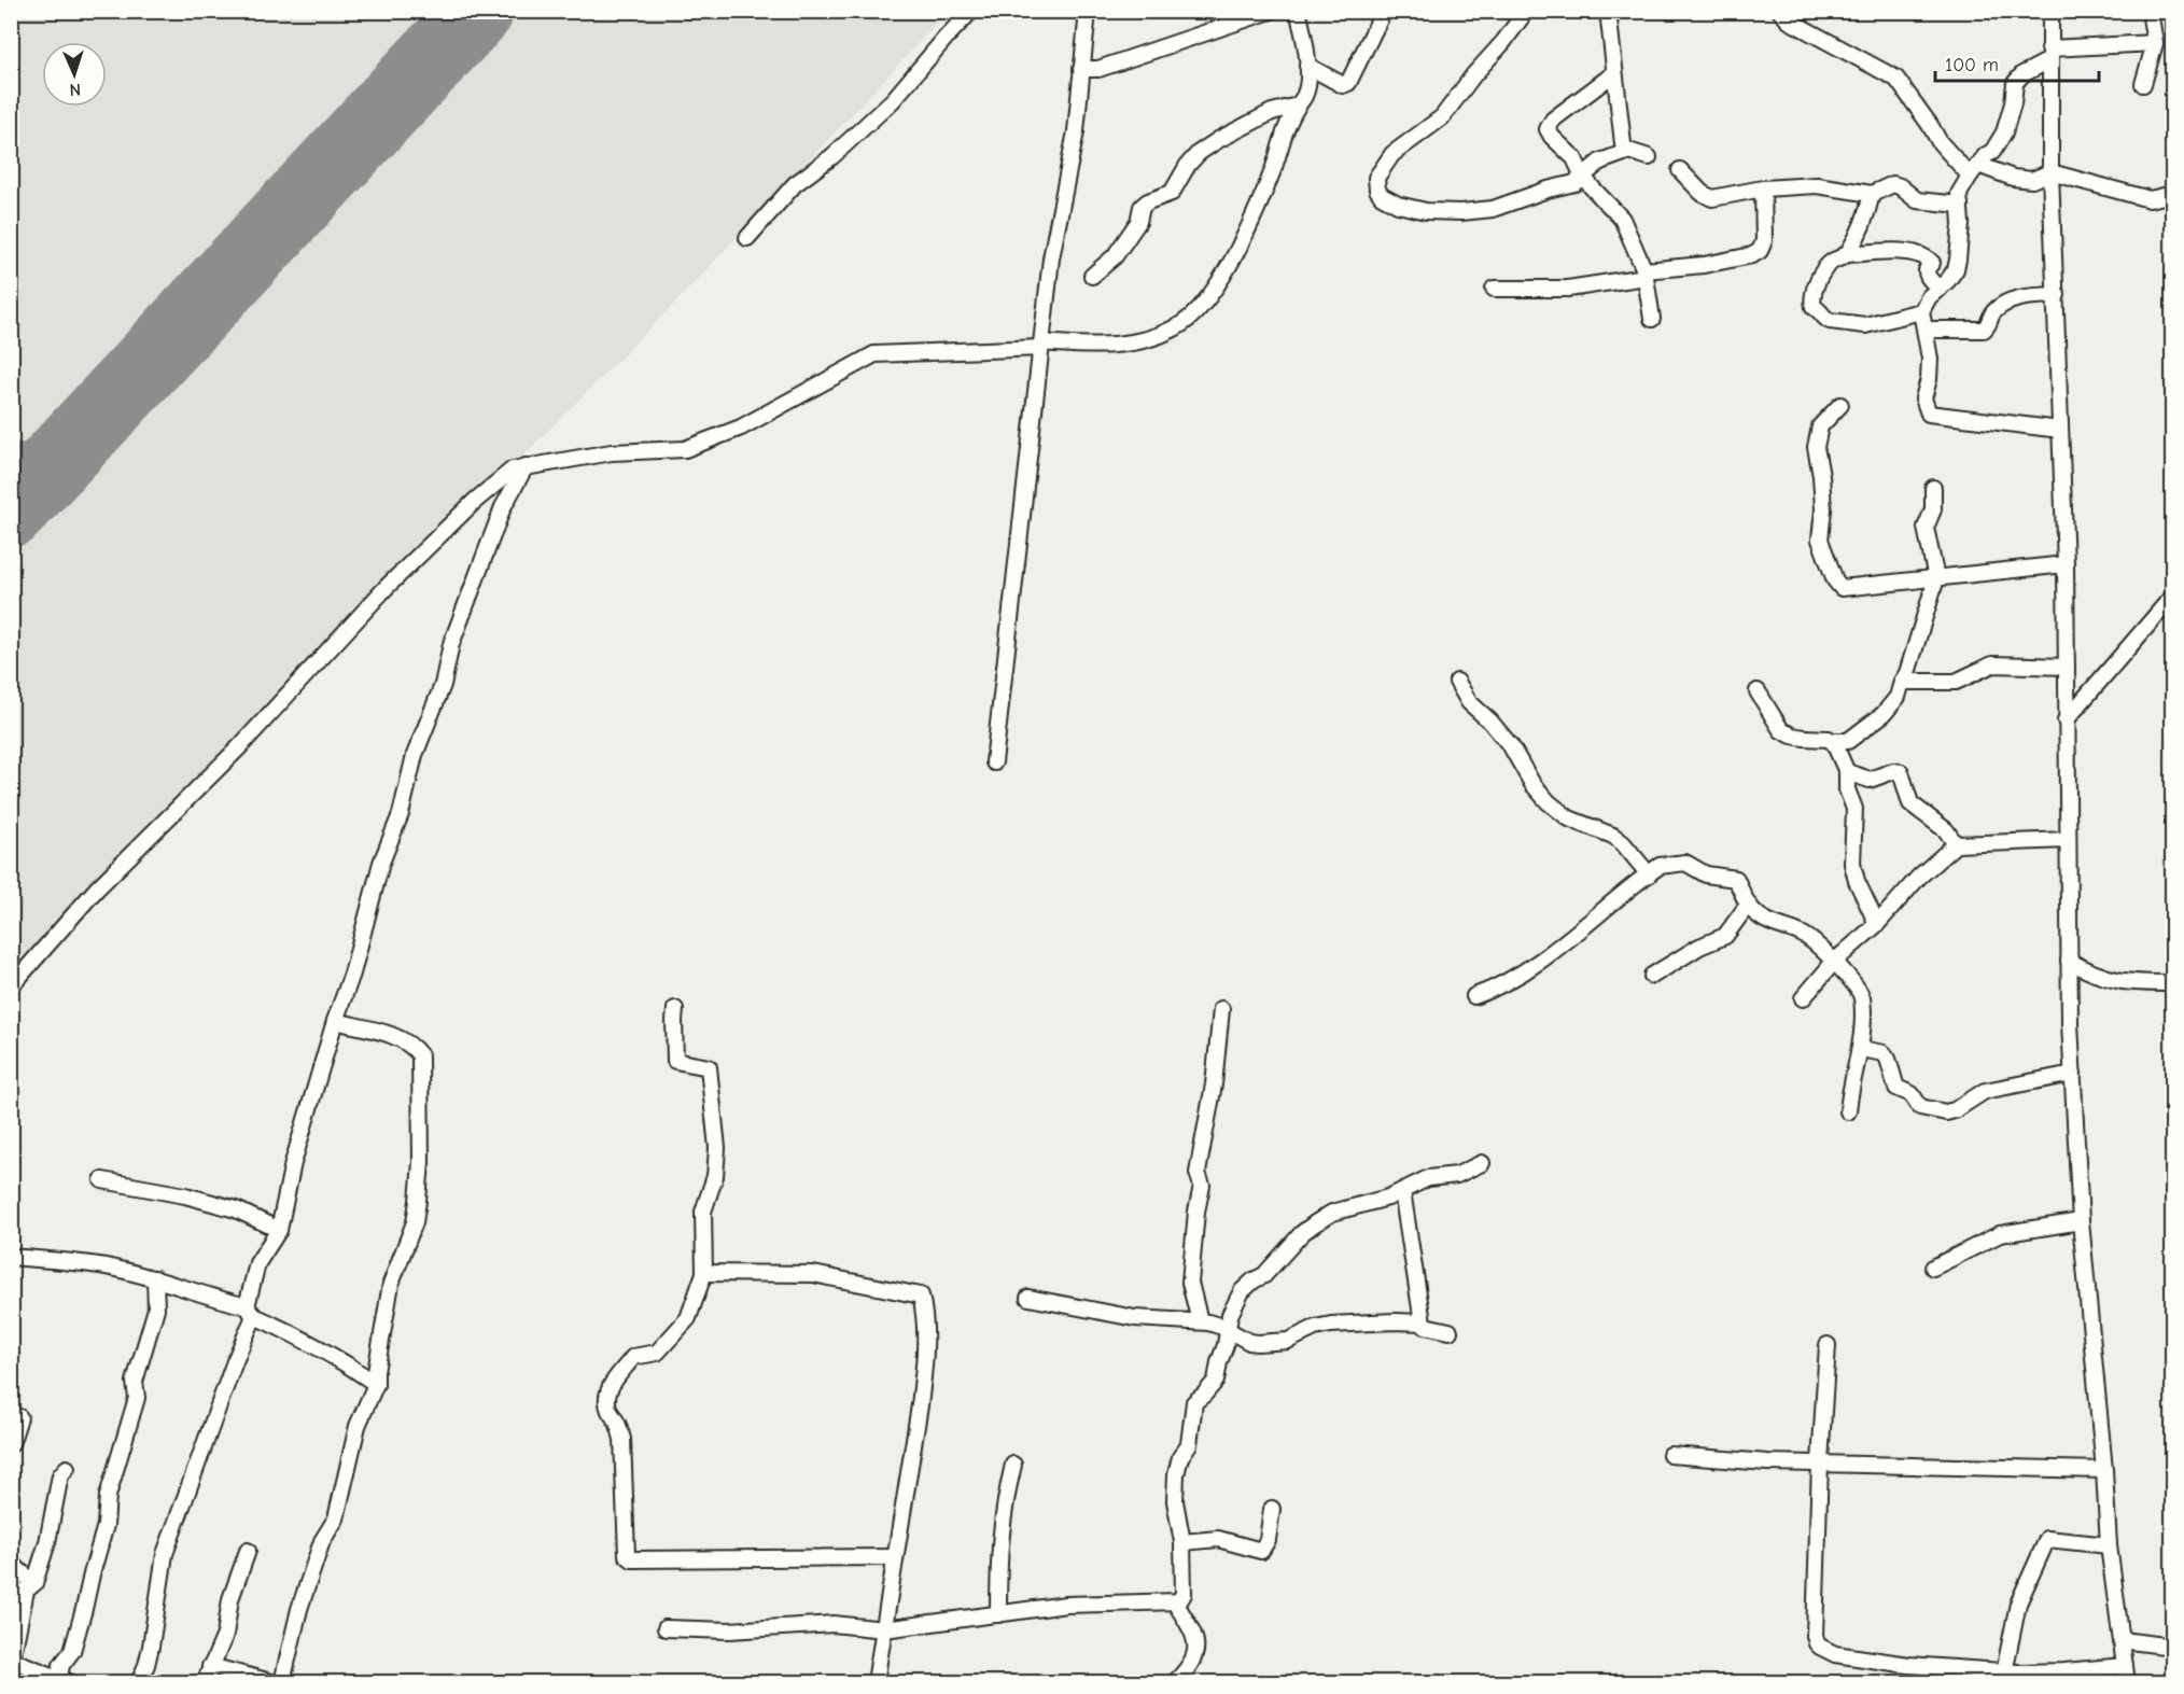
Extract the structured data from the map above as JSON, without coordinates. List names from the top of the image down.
{
  "scale_bar": "100 m",
  "north": "bottom"
}
